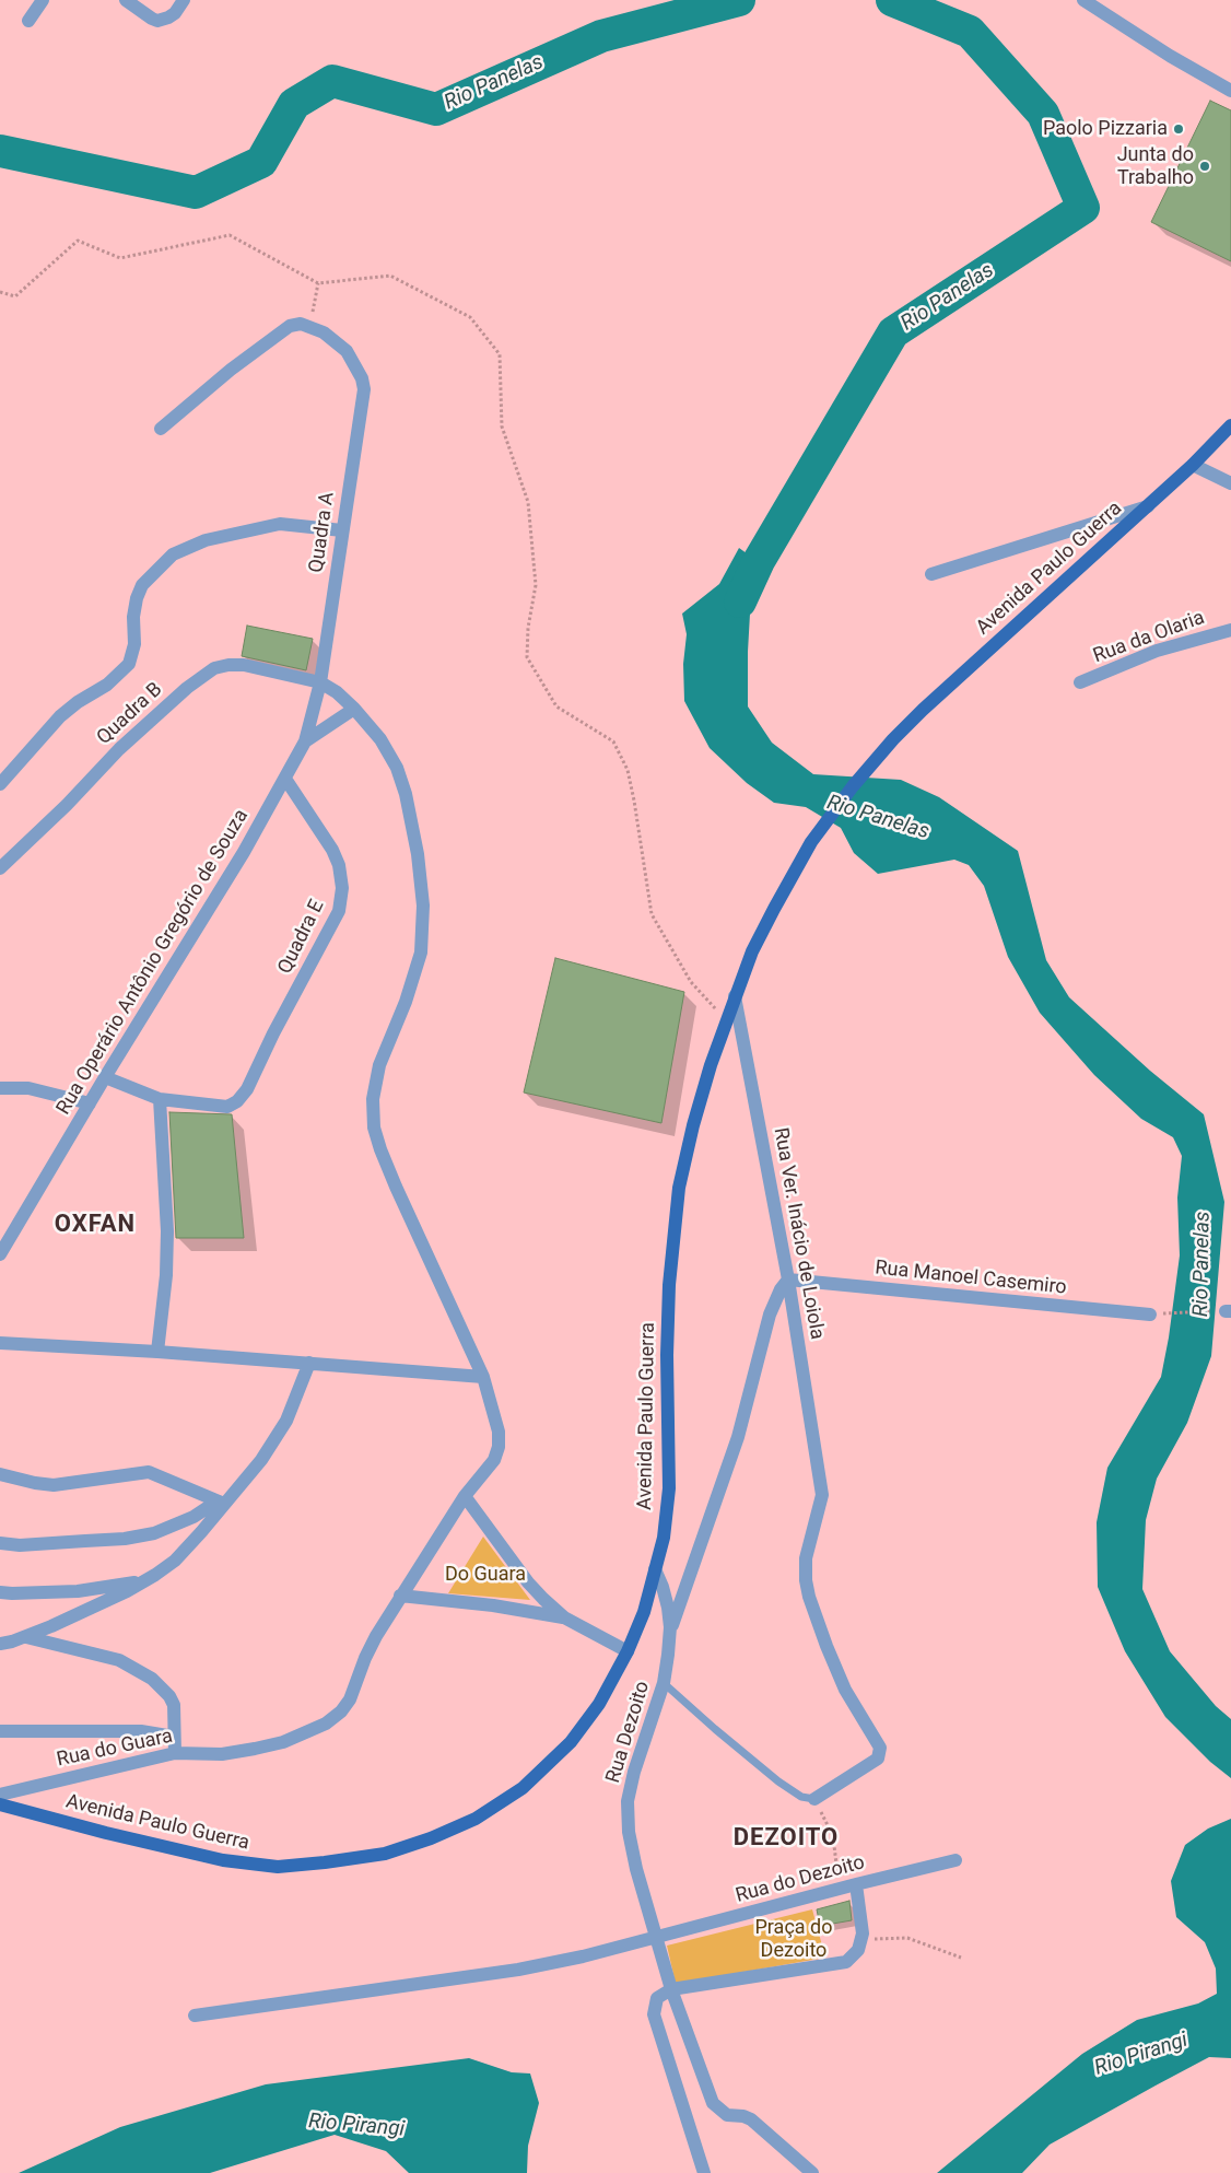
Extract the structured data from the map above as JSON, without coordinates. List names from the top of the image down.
{
  "streets": {
    "main road": ["Avenida Paulo Guerra"],
    "street": [
      "Quadra A",
      "Rua da Olaria",
      "Quadra B",
      "Quadra E",
      "Rua Operário Antônio Gregório de Souza",
      "Rua Ver. Inácio de Loiola",
      "Rua Manoel Casemiro",
      "Rua Dezoito",
      "Rua do Guara",
      "Rua do Dezoito"
    ]
  },
  "crossings": [
    ["Quadra A", "Quadra B"],
    ["Quadra A", "Rua Operário Antônio Gregório de Souza"],
    ["Quadra A", "Rua do Guara"],
    ["Avenida Paulo Guerra", "Rua Ver. Inácio de Loiola"],
    ["Avenida Paulo Guerra", "Rua Dezoito"],
    ["Quadra B", "Rua Operário Antônio Gregório de Souza"],
    ["Quadra B", "Rua do Guara"],
    ["Quadra E", "Rua Operário Antônio Gregório de Souza"],
    ["Rua Operário Antônio Gregório de Souza", "Rua do Guara"],
    ["Rua Ver. Inácio de Loiola", "Rua Manoel Casemiro"],
    ["Rua Dezoito", "Rua do Dezoito"]
  ],
  "districts": ["OXFAN", "DEZOITO"],
  "water": ["Rio Panelas", "Rio Pirangi"],
  "parks": ["Do Guara", "Praça do Dezoito"],
  "places": ["Paolo Pizzaria", "Junta do Trabalho"]
}
